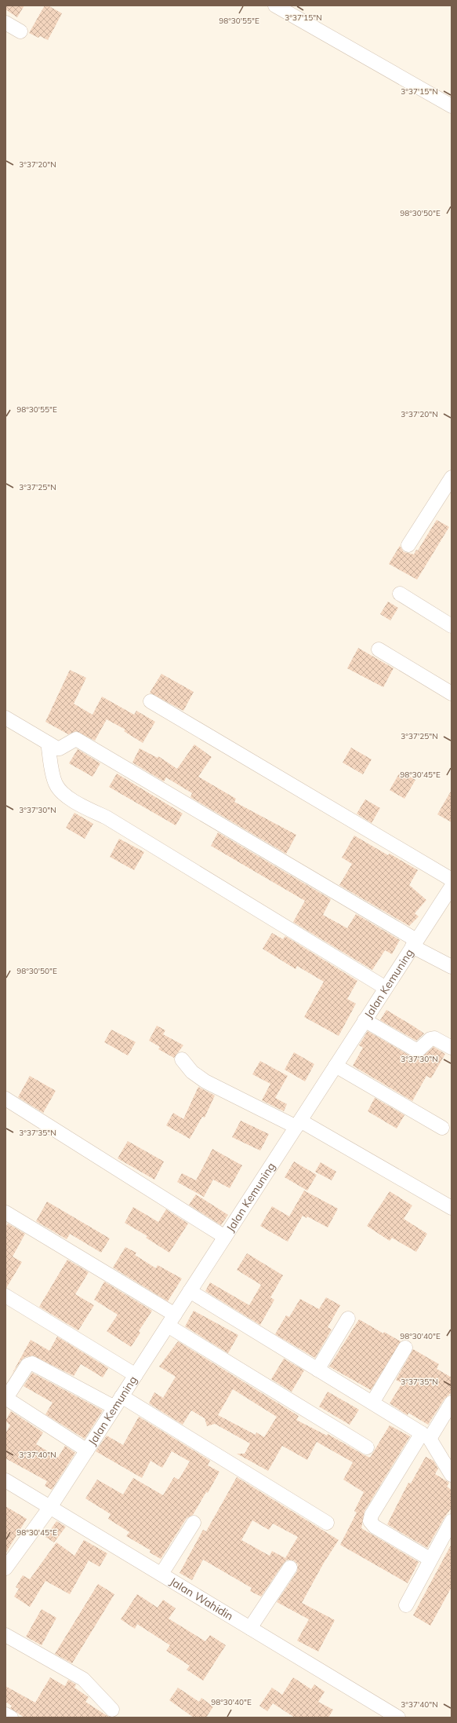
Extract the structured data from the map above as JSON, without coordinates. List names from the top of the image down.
{
  "streets": {
    "street": ["Jalan Kemuning", "Jalan Wahidin"]
  },
  "crossings": [
    ["Jalan Kemuning", "Jalan Wahidin"]
  ],
  "coordinates": [
    "3°37'15\"N",
    "98°30'55\"E",
    "3°37'20\"N",
    "98°30'50\"E",
    "3°37'25\"N",
    "98°30'45\"E",
    "3°37'30\"N",
    "3°37'35\"N",
    "98°30'40\"E",
    "3°37'40\"N"
  ]
}
